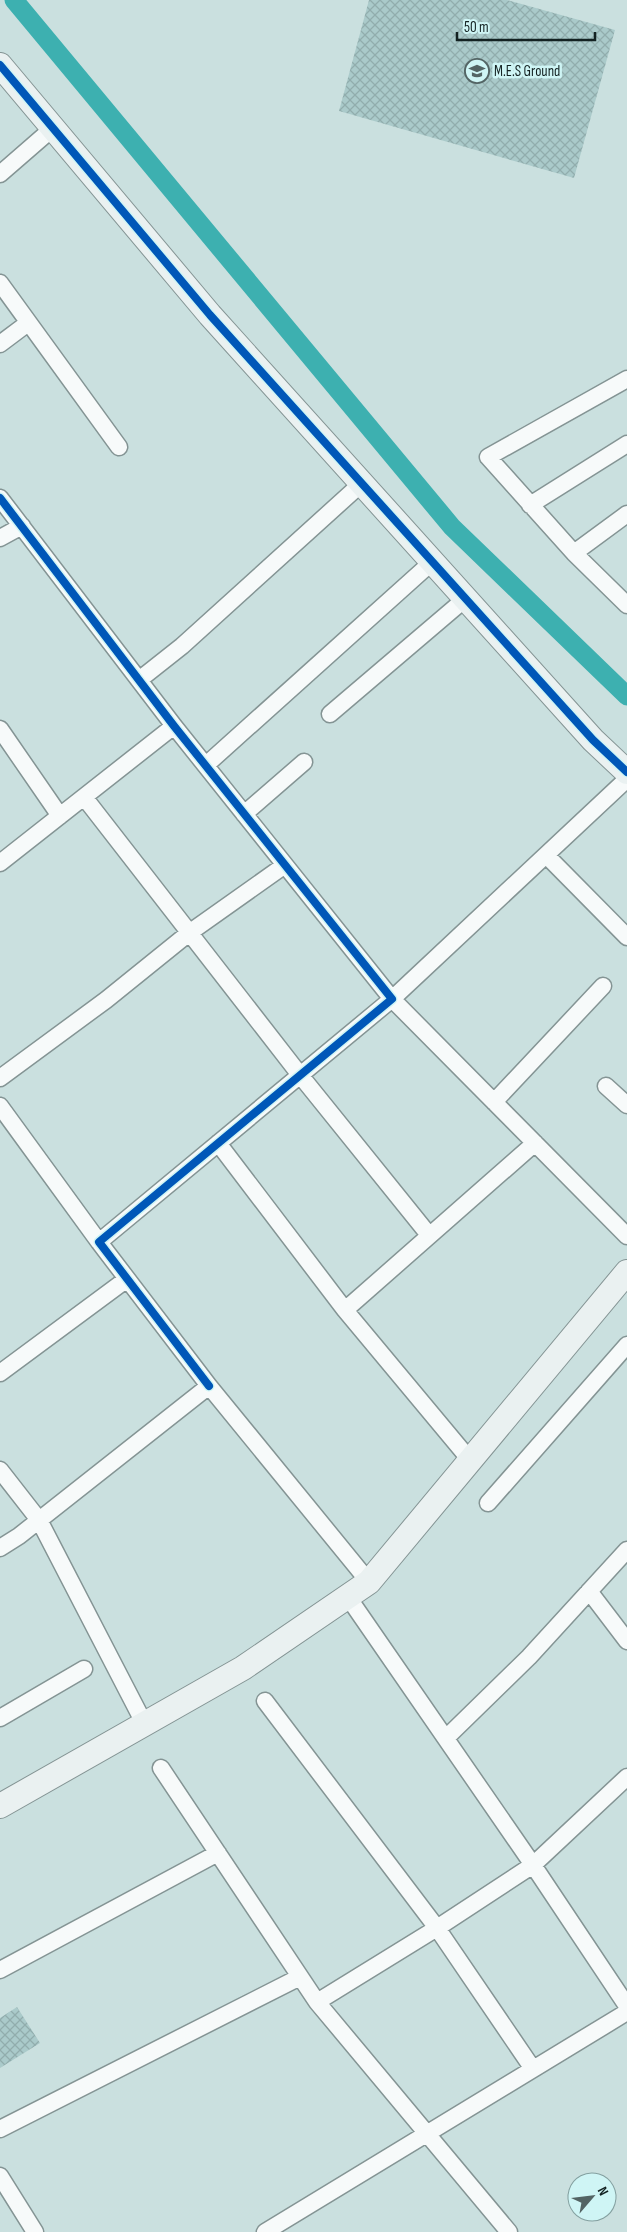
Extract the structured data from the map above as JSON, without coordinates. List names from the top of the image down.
{
  "places": {
    "school or university": ["M.E.S Ground"]
  },
  "scale_bar": "50 m",
  "north": "top right"
}
